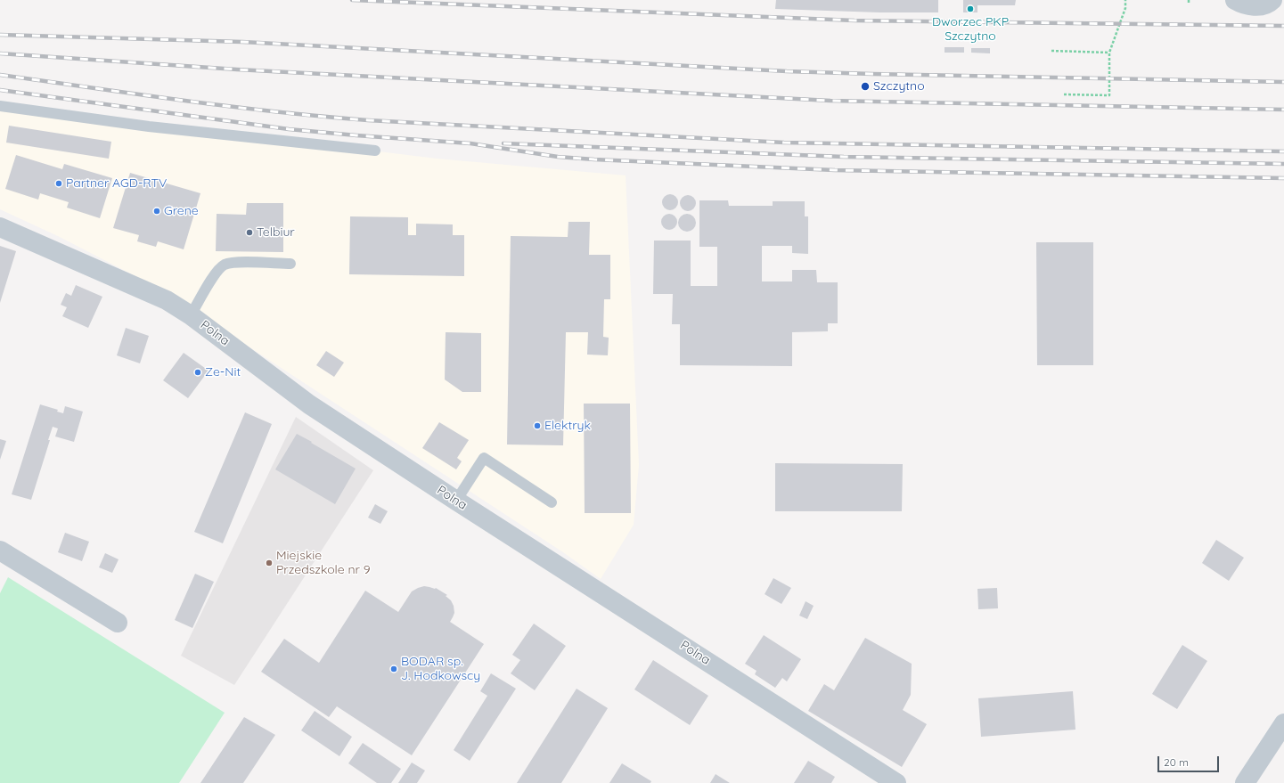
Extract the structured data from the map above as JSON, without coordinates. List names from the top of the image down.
{
  "streets": {
    "street": ["Polna"]
  },
  "places": [
    "Dworzec PKP Szczytno",
    "Szczytno",
    "Partner AGD-RTV",
    "Grene",
    "Telbiur",
    "Ze-Nit",
    "Elektryk",
    "Miejskie Przedszkole nr 9",
    "BODAR sp. J. Hodkowscy"
  ],
  "scale_bar": "20 m"
}
